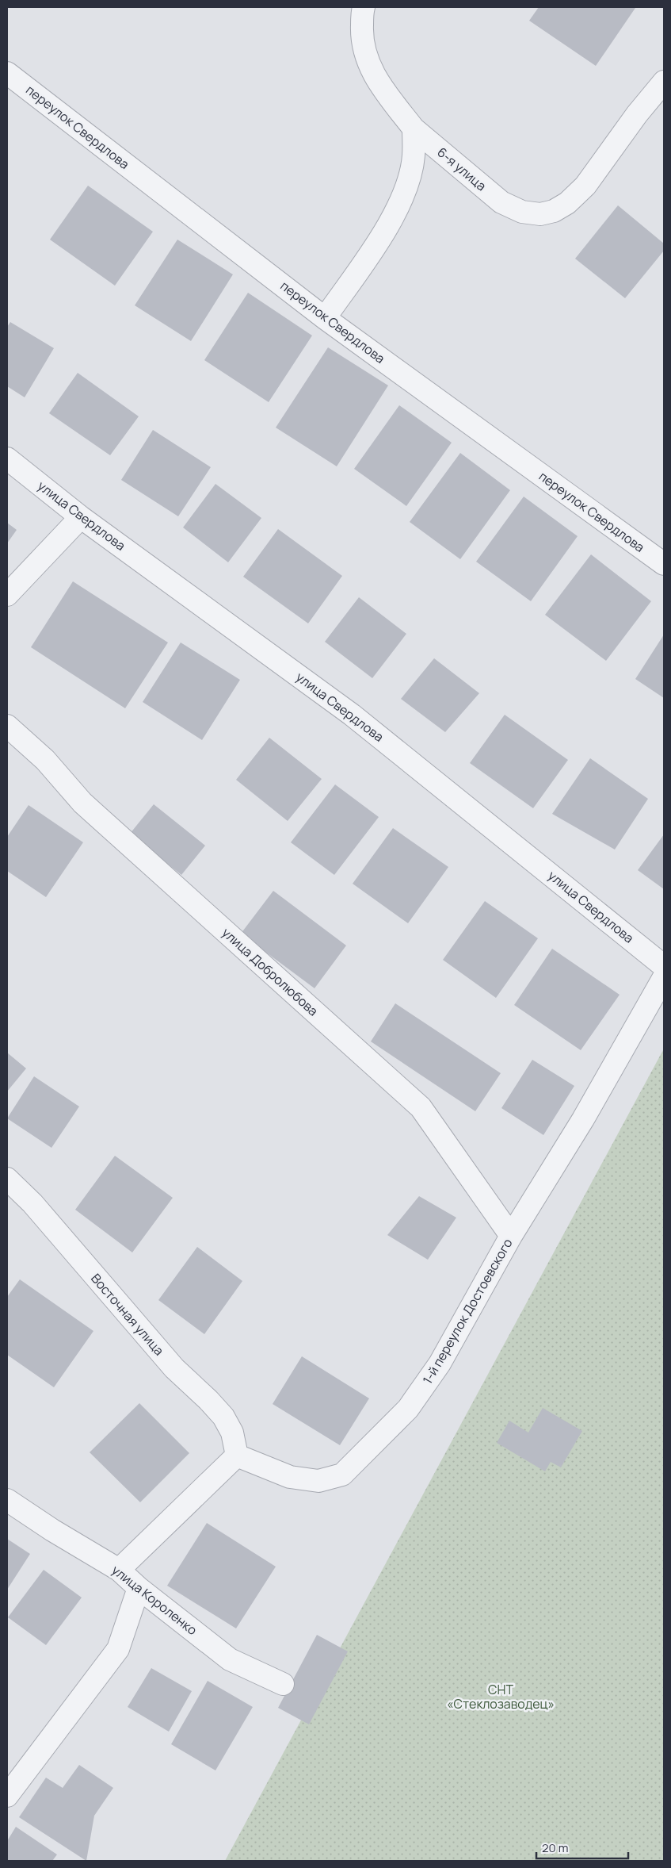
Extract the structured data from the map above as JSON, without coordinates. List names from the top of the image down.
{
  "streets": {
    "street": [
      "переулок Свердлова",
      "6-я улица",
      "улица Свердлова",
      "улица Добролюбова",
      "1-й переулок Достоевского",
      "Восточная улица",
      "улица Короленко"
    ]
  },
  "crossings": [
    ["улица Добролюбова", "1-й переулок Достоевского"],
    ["1-й переулок Достоевского", "Восточная улица"]
  ],
  "parks": ["СНТ «Стеклозаводец»"],
  "scale_bar": "20 m"
}
